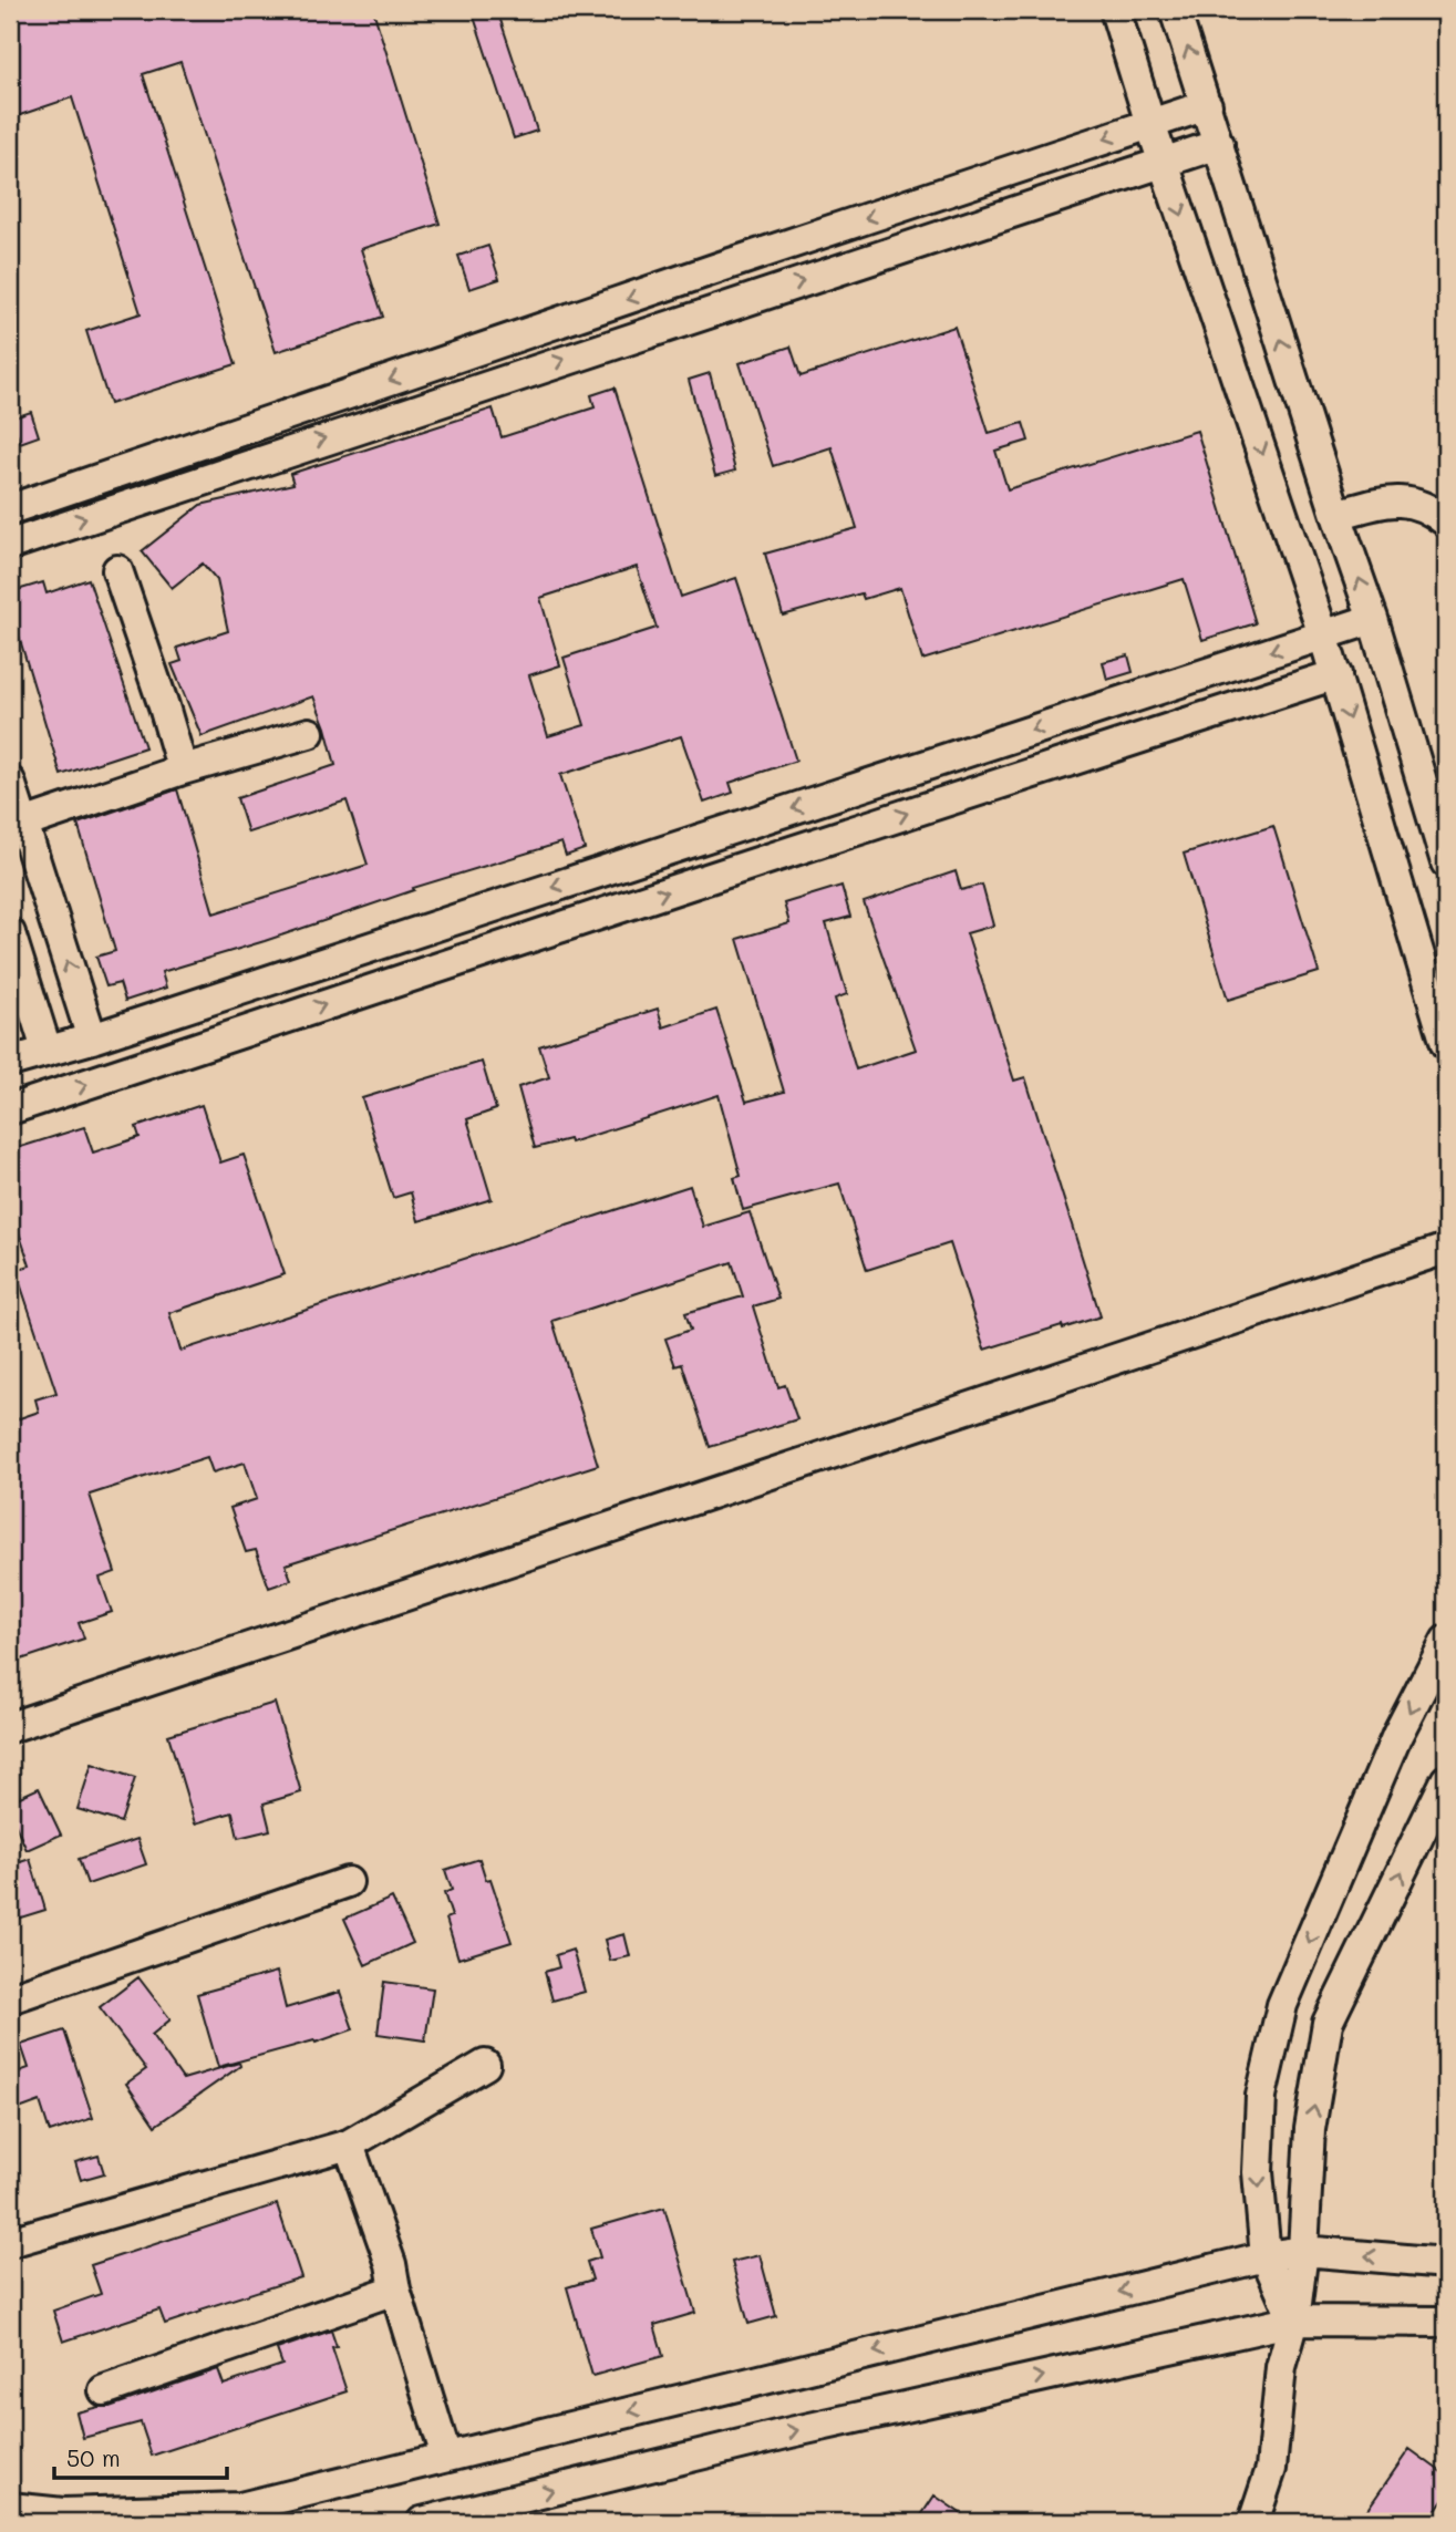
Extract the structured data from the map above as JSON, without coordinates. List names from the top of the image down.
{
  "scale_bar": "50 m"
}
